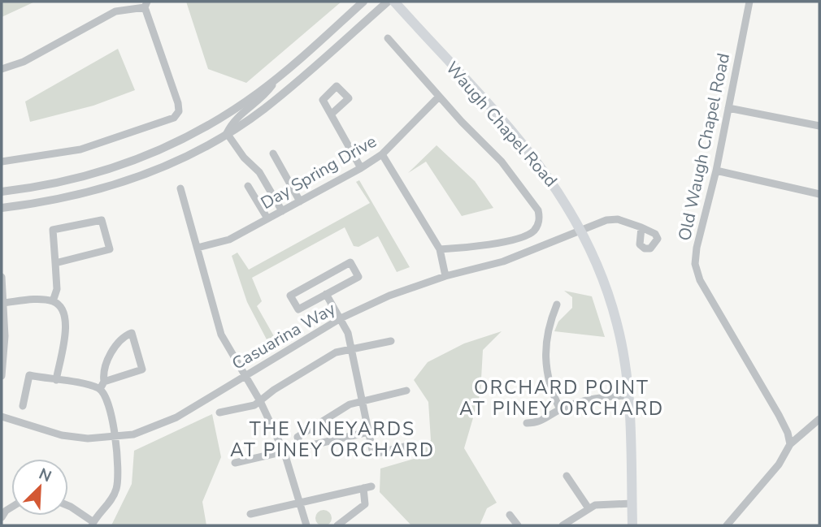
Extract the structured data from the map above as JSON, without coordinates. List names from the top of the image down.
{
  "streets": {
    "main road": ["Waugh Chapel Road"],
    "street": ["Old Waugh Chapel Road", "Day Spring Drive", "Casuarina Way"]
  },
  "crossings": [
    ["Waugh Chapel Road", "Casuarina Way"]
  ],
  "districts": ["ORCHARD POINT AT PINEY ORCHARD", "THE VINEYARDS AT PINEY ORCHARD"],
  "north": "top right"
}
